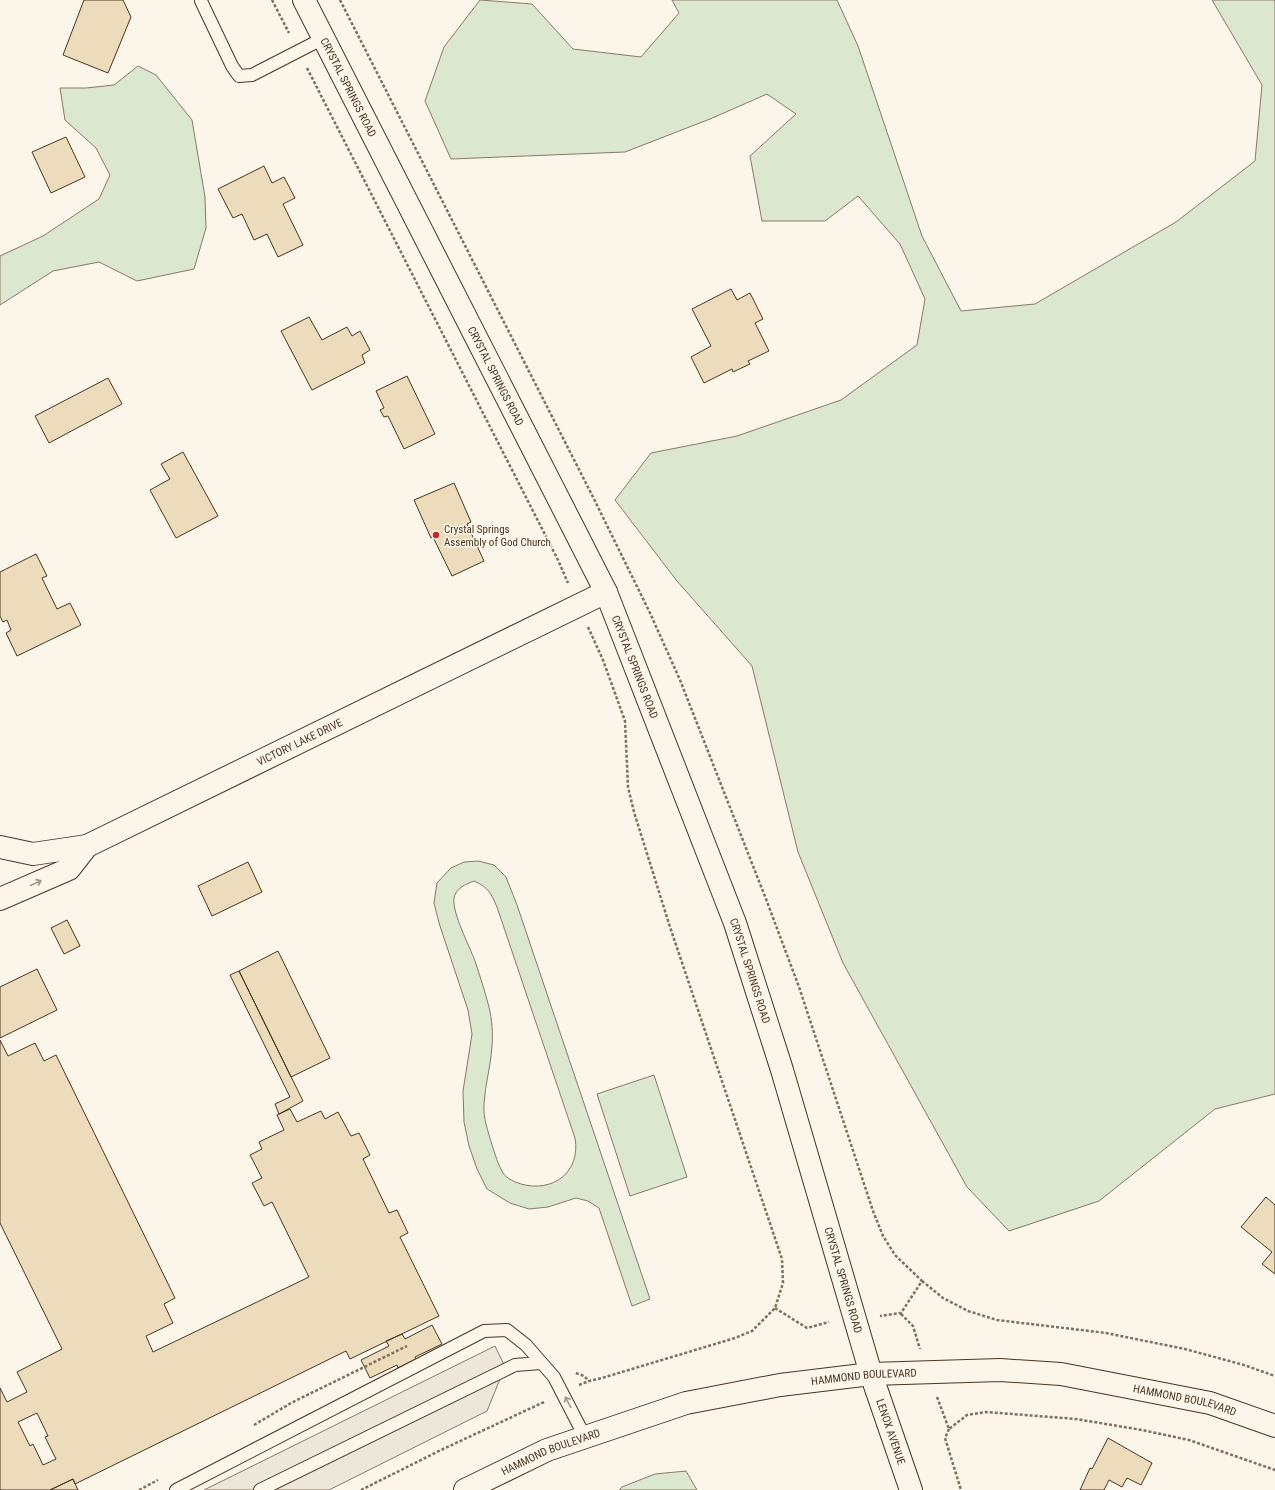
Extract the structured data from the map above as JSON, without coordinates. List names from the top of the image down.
{
  "streets": {
    "street": [
      "CRYSTAL SPRINGS ROAD",
      "VICTORY LAKE DRIVE",
      "HAMMOND BOULEVARD",
      "LENOX AVENUE"
    ]
  },
  "crossings": [
    ["CRYSTAL SPRINGS ROAD", "VICTORY LAKE DRIVE"],
    ["CRYSTAL SPRINGS ROAD", "HAMMOND BOULEVARD"],
    ["CRYSTAL SPRINGS ROAD", "LENOX AVENUE"],
    ["HAMMOND BOULEVARD", "LENOX AVENUE"]
  ],
  "places": ["Crystal Springs Assembly of God Church"]
}
